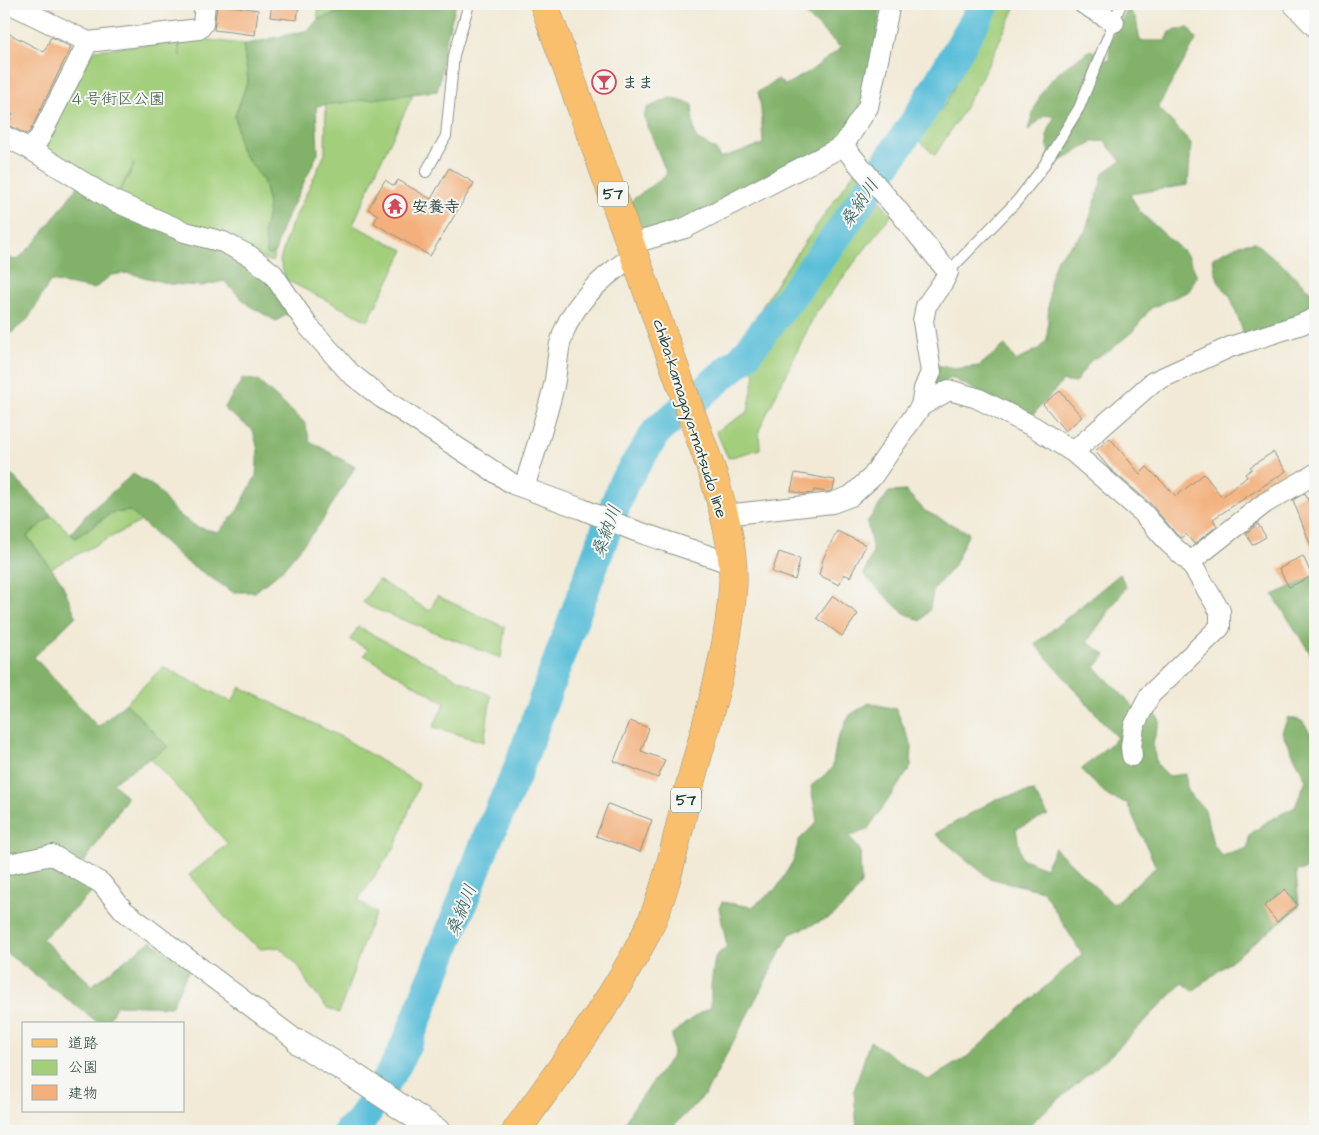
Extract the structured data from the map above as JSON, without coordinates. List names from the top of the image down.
{
  "streets": {
    "main road": ["57", "chiba-kamagaya-matsudo line"]
  },
  "water": ["桑納川"],
  "parks": ["４号街区公園"],
  "places": {
    "bar": ["まま"],
    "temple": ["安養寺"]
  },
  "legend": ["道路", "公園", "建物"]
}
